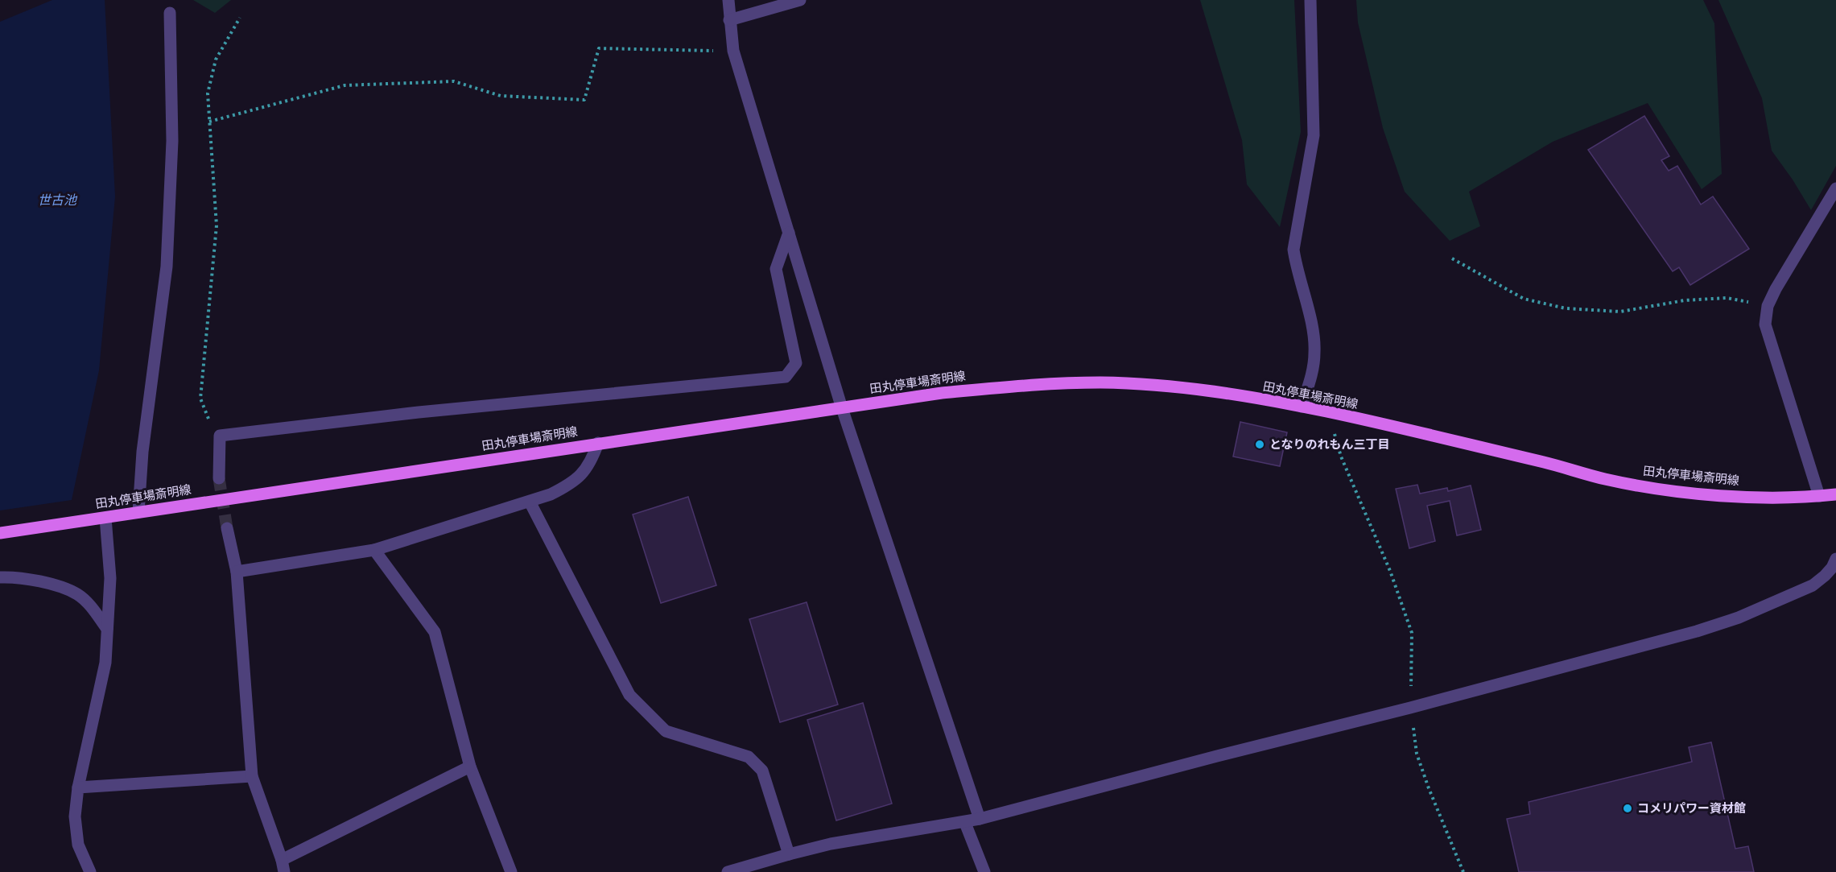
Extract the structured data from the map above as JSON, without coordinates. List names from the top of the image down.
{
  "streets": {
    "main road": ["田丸停車場斎明線"]
  },
  "water": ["世古池"],
  "places": ["となりのれもん三丁目", "コメリパワー資材館"]
}
